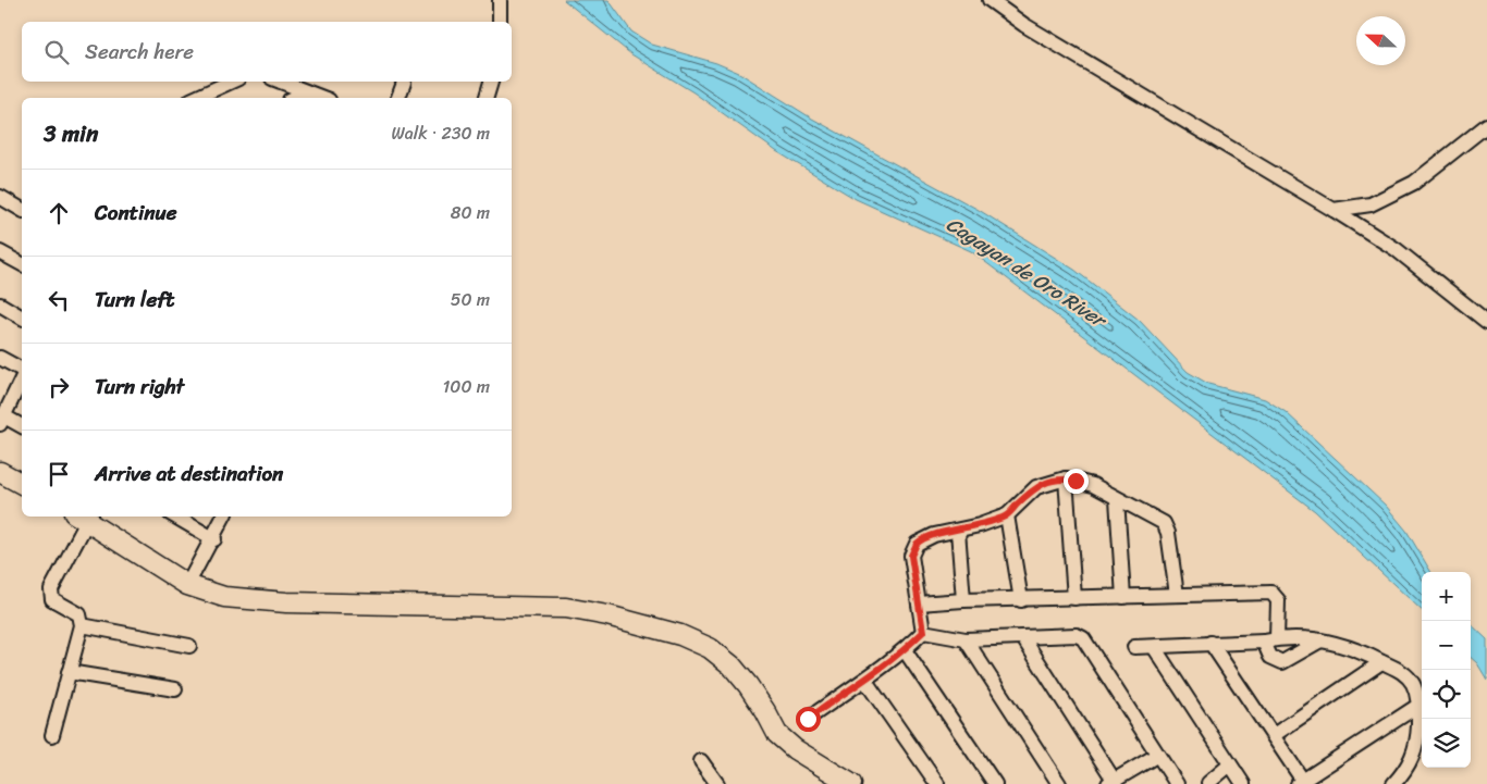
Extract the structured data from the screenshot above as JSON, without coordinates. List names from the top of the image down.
{
  "water": ["Cagayan de Oro River"],
  "north": "left",
  "page": {
    "search": "Search here",
    "heading": ["3 min", "Walk · 230 m"],
    "list": [
      ["Continue", "80 m"],
      ["Turn left", "50 m"],
      ["Turn right", "100 m"],
      "Arrive at destination"
    ],
    "map_buttons": ["+", "−"]
  }
}
